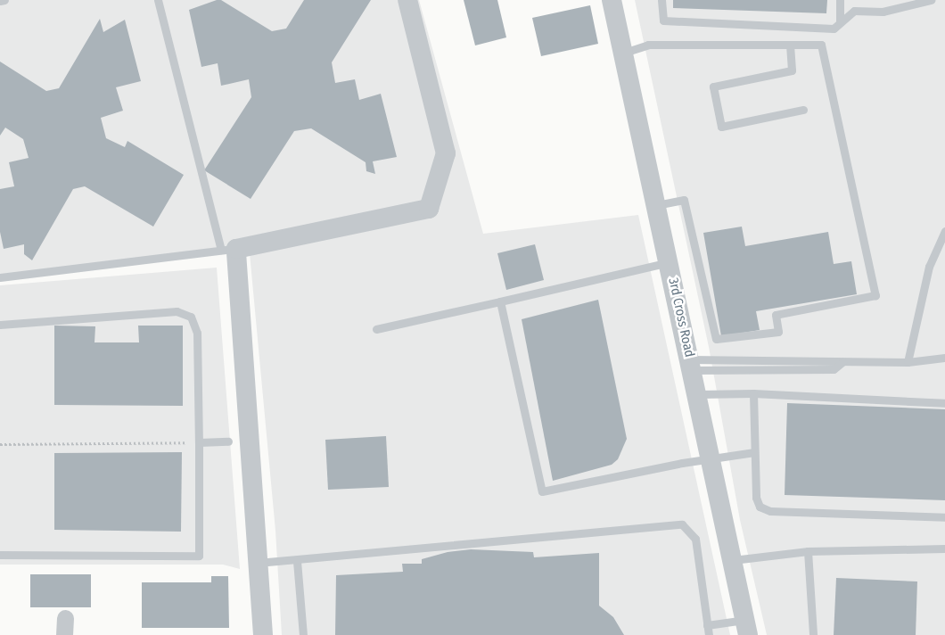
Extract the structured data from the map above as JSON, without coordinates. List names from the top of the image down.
{
  "streets": {
    "street": ["3rd Cross Road"]
  }
}
